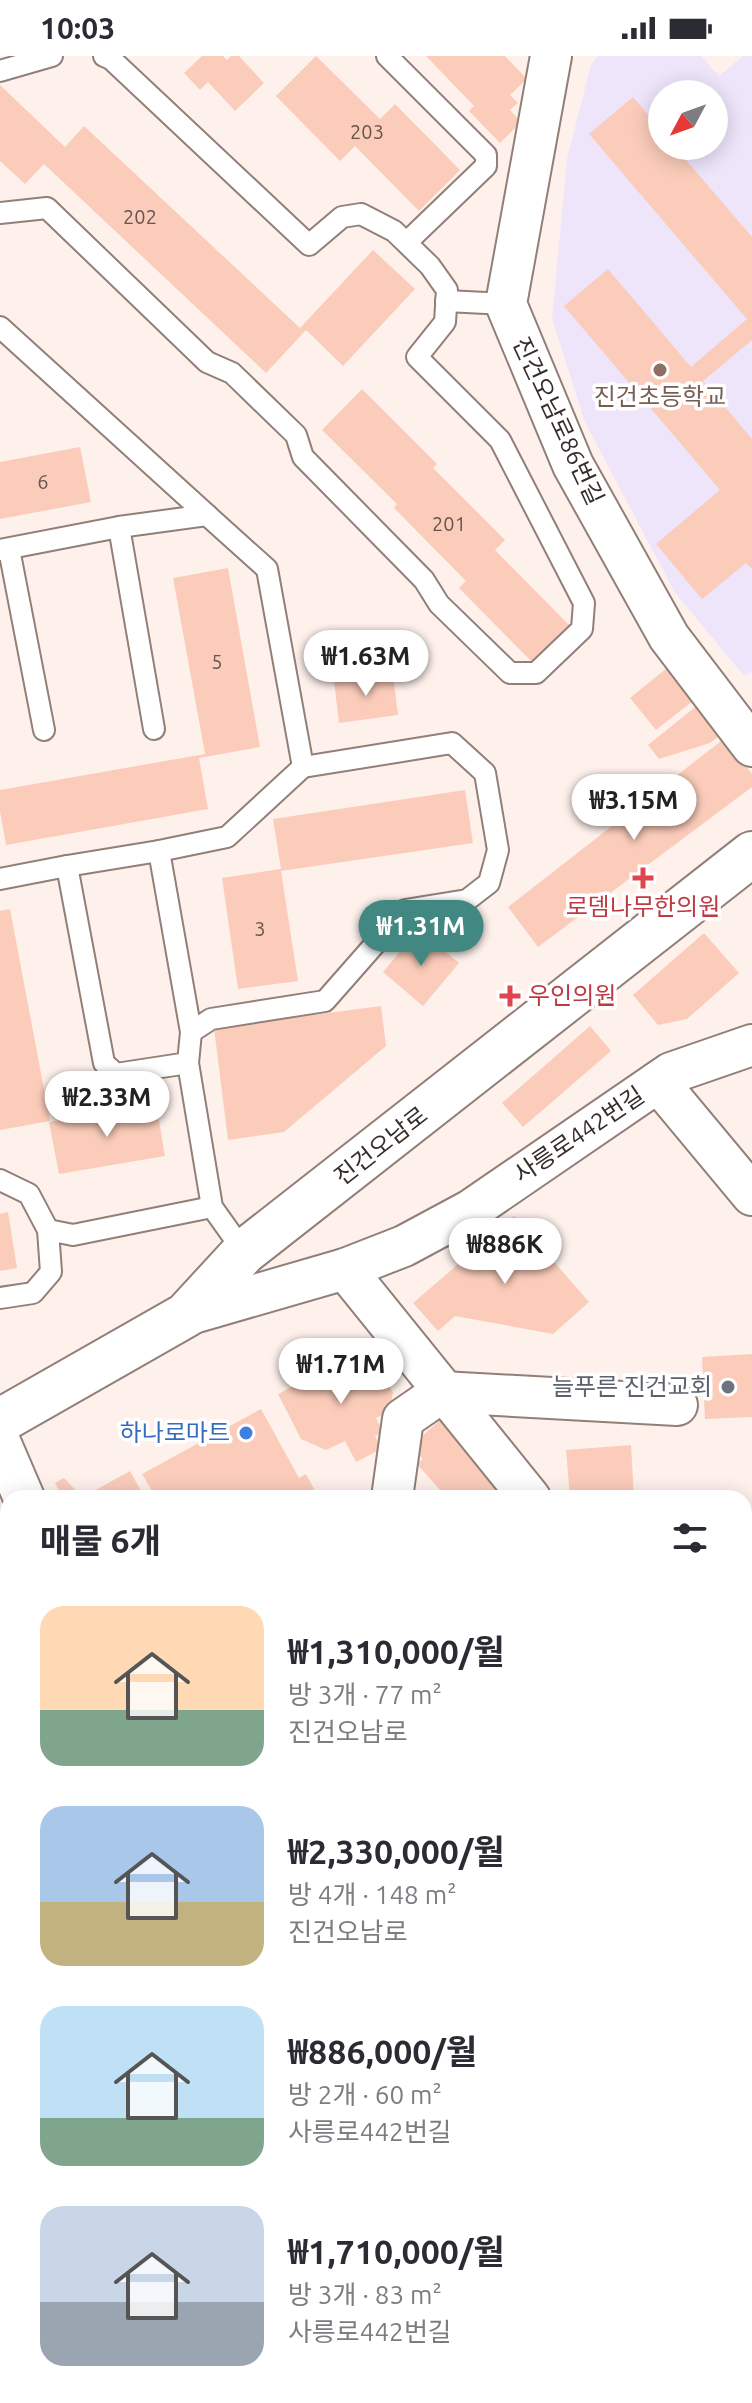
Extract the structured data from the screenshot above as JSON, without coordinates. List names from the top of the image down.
{
  "streets": {
    "street": ["진건오남로86번길", "사릉로442번길", "진건오남로"]
  },
  "crossings": [
    ["사릉로442번길", "진건오남로"]
  ],
  "places": {
    "other": ["진건초등학교", "늘푸른 진건교회", "하나로마트"],
    "health": ["로뎀나무한의원", "우인의원"]
  },
  "house_numbers": [
    "203",
    "202",
    "6",
    "201",
    "5",
    "3"
  ],
  "north": "bottom left",
  "page": {
    "status": "10:03",
    "price": [
      "₩1.63M",
      "₩3.15M",
      "₩1.31M",
      "₩2.33M",
      "₩886K",
      "₩1.71M"
    ],
    "heading": "매물 6개",
    "list": [
      {
        "name": "₩1,310,000/월",
        "note": "방 3개 · 77 m² · 진건오남로"
      },
      {
        "name": "₩2,330,000/월",
        "note": "방 4개 · 148 m² · 진건오남로"
      },
      {
        "name": "₩886,000/월",
        "note": "방 2개 · 60 m² · 사릉로442번길"
      },
      {
        "name": "₩1,710,000/월",
        "note": "방 3개 · 83 m² · 사릉로442번길"
      }
    ]
  }
}
